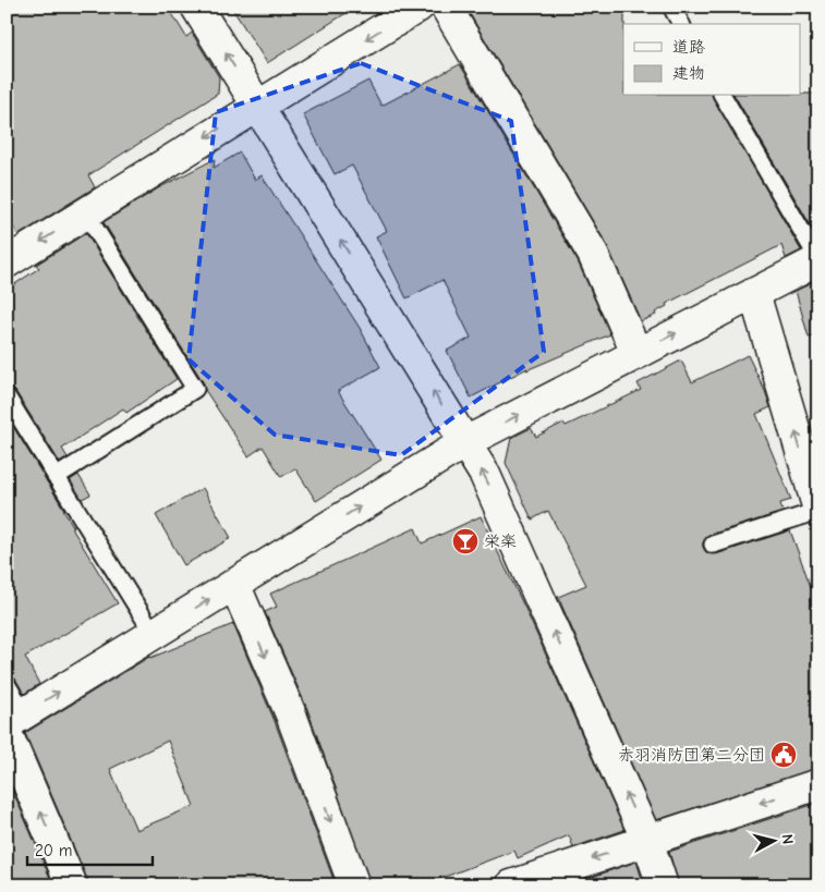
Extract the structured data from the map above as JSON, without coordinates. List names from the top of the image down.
{
  "places": {
    "bar": ["栄楽"],
    "public building": ["赤羽消防団第二分団"]
  },
  "legend": ["道路", "建物"],
  "scale_bar": "20 m",
  "north": "right"
}
